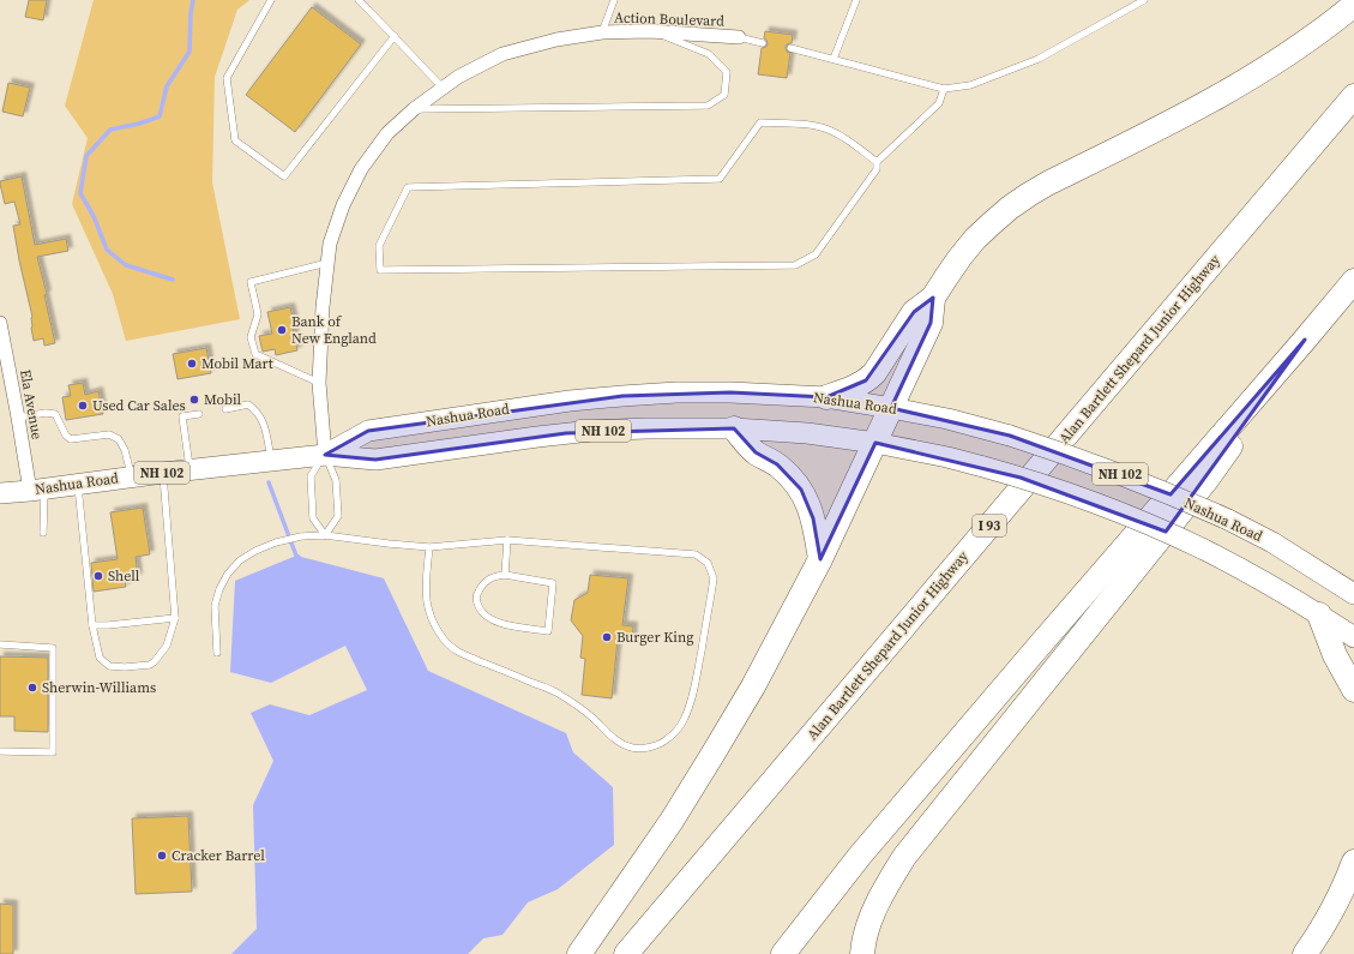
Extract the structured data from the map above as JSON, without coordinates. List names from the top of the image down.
{
  "streets": {
    "highway": ["Alan Bartlett Shepard Junior Highway", "I 93"],
    "main road": ["Nashua Road", "NH 102"],
    "street": ["Action Boulevard", "Ela Avenue"]
  },
  "crossings": [
    ["Action Boulevard", "Nashua Road"],
    ["Nashua Road", "Ela Avenue"]
  ],
  "places": [
    "Bank of New England",
    "Mobil Mart",
    "Mobil",
    "Used Car Sales",
    "Shell",
    "Burger King",
    "Sherwin-Williams",
    "Cracker Barrel"
  ]
}
